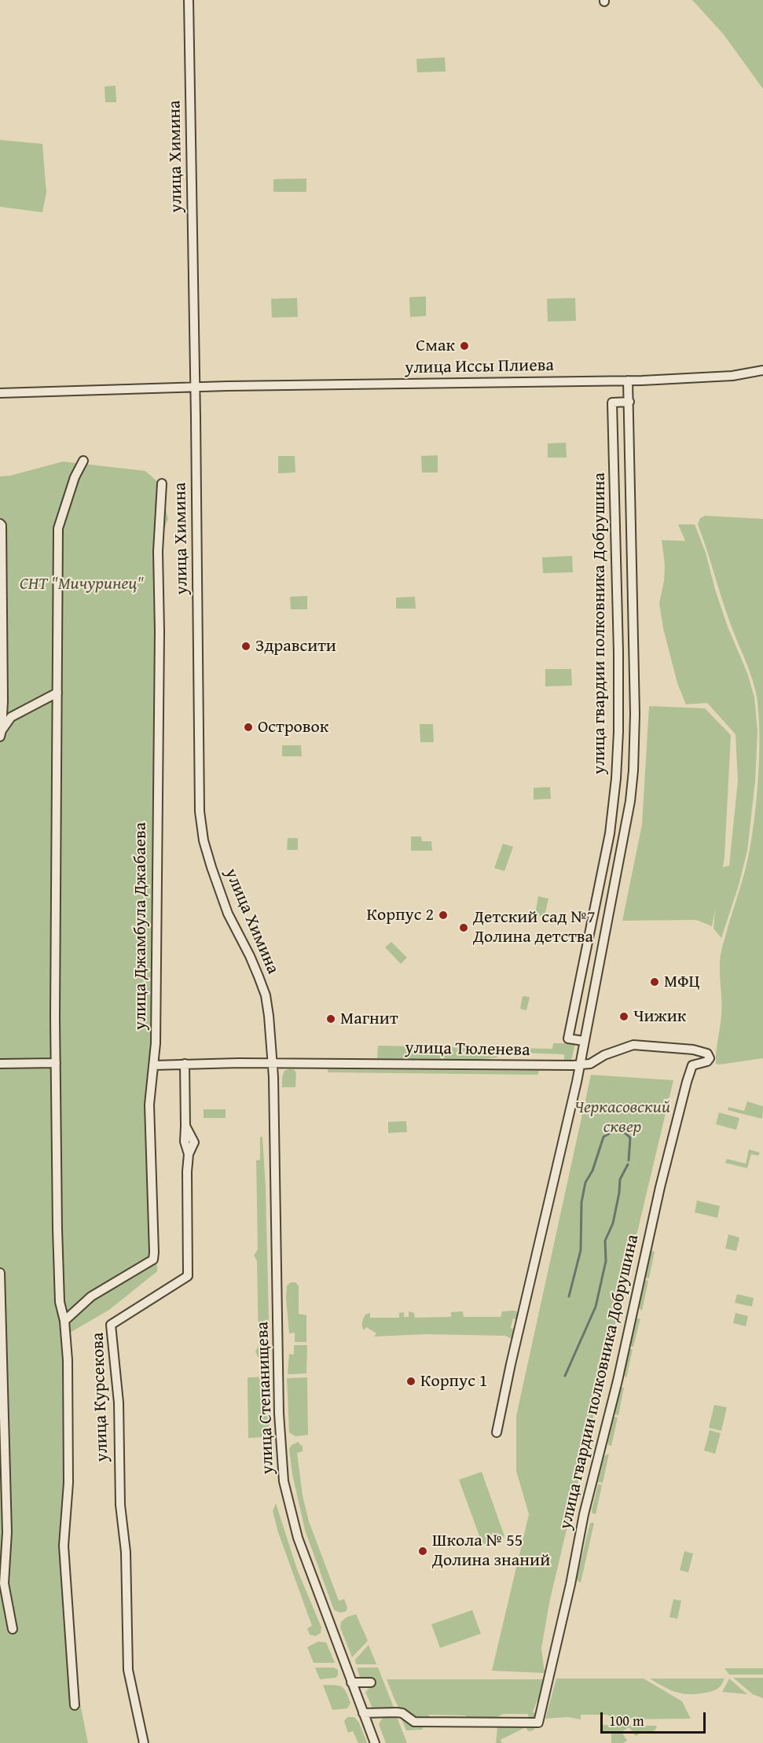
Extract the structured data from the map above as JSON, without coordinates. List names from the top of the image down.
{
  "streets": {
    "street": [
      "улица Химина",
      "улица Иссы Плиева",
      "улица гвардии полковника Добрушина",
      "улица Джамбула Джабаева",
      "улица Тюленева",
      "улица Курсекова",
      "улица Степанищева"
    ]
  },
  "crossings": [
    ["улица Химина", "улица Иссы Плиева"],
    ["улица Химина", "улица Тюленева"],
    ["улица Химина", "улица Степанищева"],
    ["улица Иссы Плиева", "улица гвардии полковника Добрушина"],
    ["улица гвардии полковника Добрушина", "улица Тюленева"],
    ["улица гвардии полковника Добрушина", "улица Степанищева"],
    ["улица Джамбула Джабаева", "улица Тюленева"],
    ["улица Тюленева", "улица Курсекова"],
    ["улица Тюленева", "улица Степанищева"]
  ],
  "parks": ["СНТ \"Мичуринец\"", "Черкасовский сквер"],
  "places": [
    "Смак",
    "Здравсити",
    "Островок",
    "Корпус 2",
    "Детский сад №7 Долина детства",
    "МФЦ",
    "Чижик",
    "Магнит",
    "Корпус 1",
    "Школа № 55 Долина знаний"
  ],
  "scale_bar": "100 m"
}
